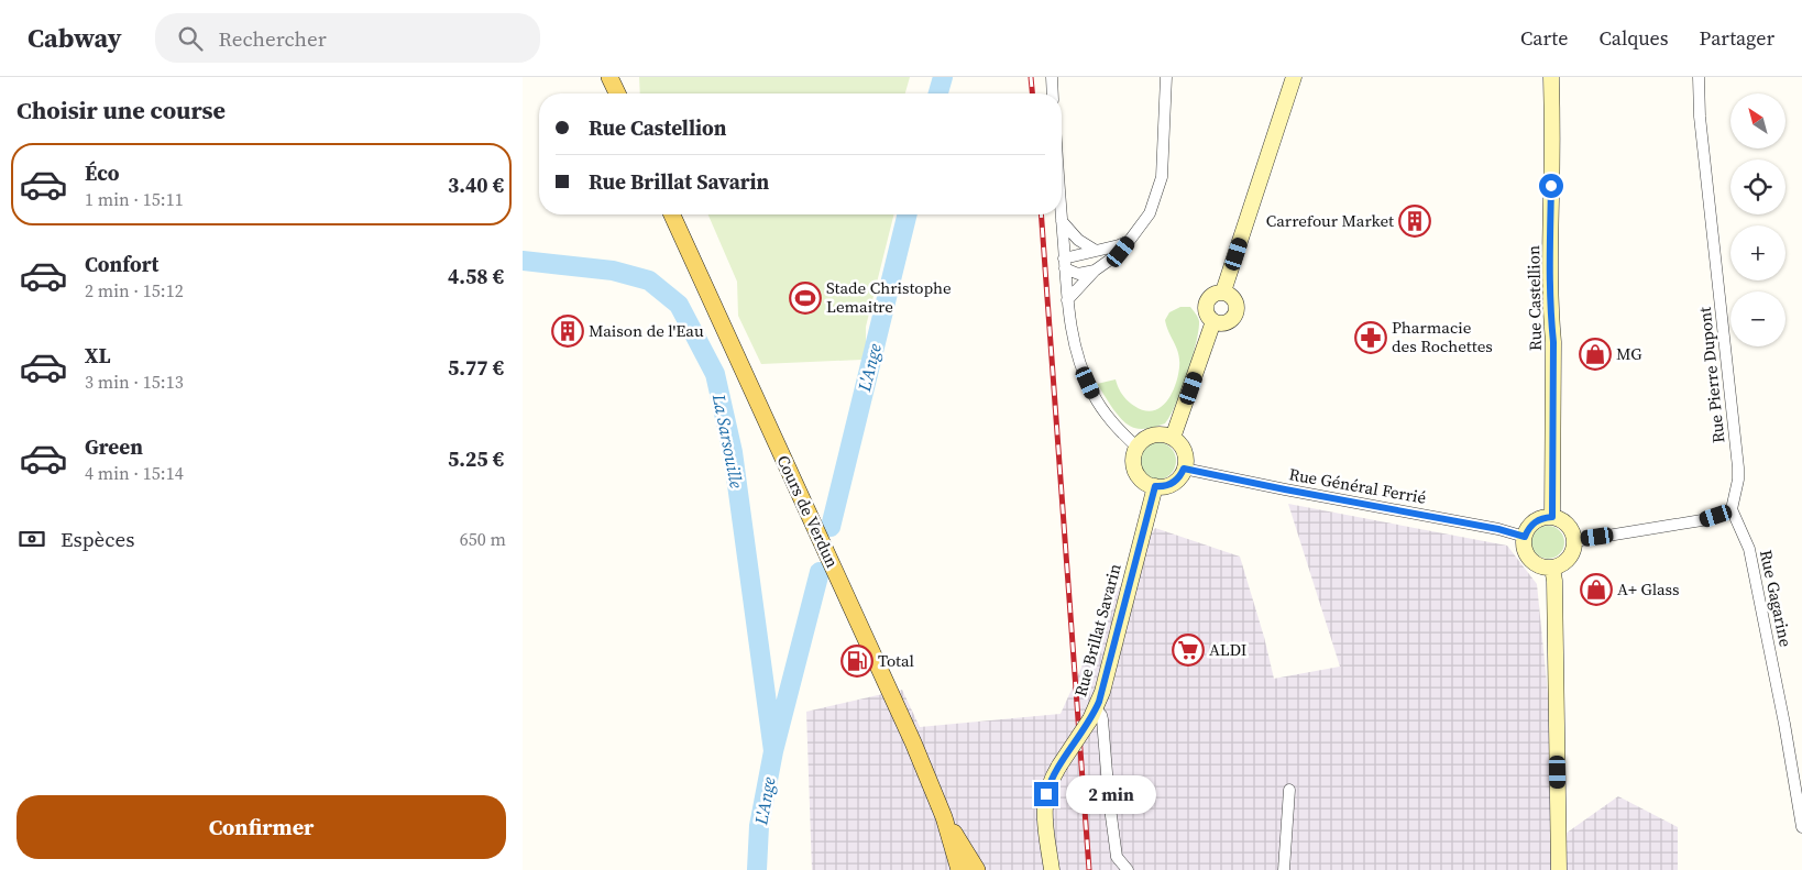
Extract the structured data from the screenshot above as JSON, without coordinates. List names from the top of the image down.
{
  "streets": {
    "main road": ["Rue Castellion", "Cours de Verdun", "Rue Brillat Savarin"],
    "street": ["Rue Pierre Dupont", "Rue Général Ferrié", "Rue Gagarine"]
  },
  "crossings": [
    ["Rue Castellion", "Rue Général Ferrié"],
    ["Rue Pierre Dupont", "Rue Gagarine"],
    ["Rue Général Ferrié", "Rue Brillat Savarin"]
  ],
  "water": ["L'Ange", "La Sarsouille"],
  "places": {
    "building": ["Carrefour Market", "Maison de l'Eau"],
    "sports": ["Stade Christophe Lemaitre"],
    "pharmacy": ["Pharmacie des Rochettes"],
    "shop": ["MG", "A+ Glass"],
    "supermarket": ["ALDI"],
    "fuel station": ["Total"]
  },
  "north": "top left",
  "page": {
    "header": "Cabway",
    "search": "Rechercher",
    "nav": ["Carte", "Calques", "Partager"],
    "heading": "Choisir une course",
    "map_buttons": ["+", "−"],
    "banner": ["Rue Castellion", "Rue Brillat Savarin"],
    "list": [
      {
        "name": "Éco",
        "note": "1 min · 15:11",
        "value": "3.40 €"
      },
      {
        "name": "Confort",
        "note": "2 min · 15:12",
        "value": "4.58 €"
      },
      {
        "name": "XL",
        "note": "3 min · 15:13",
        "value": "5.77 €"
      },
      {
        "name": "Green",
        "note": "4 min · 15:14",
        "value": "5.25 €"
      }
    ],
    "pay": ["Espèces", "650 m"],
    "bubble": "2 min",
    "buttons": "Confirmer"
  }
}
